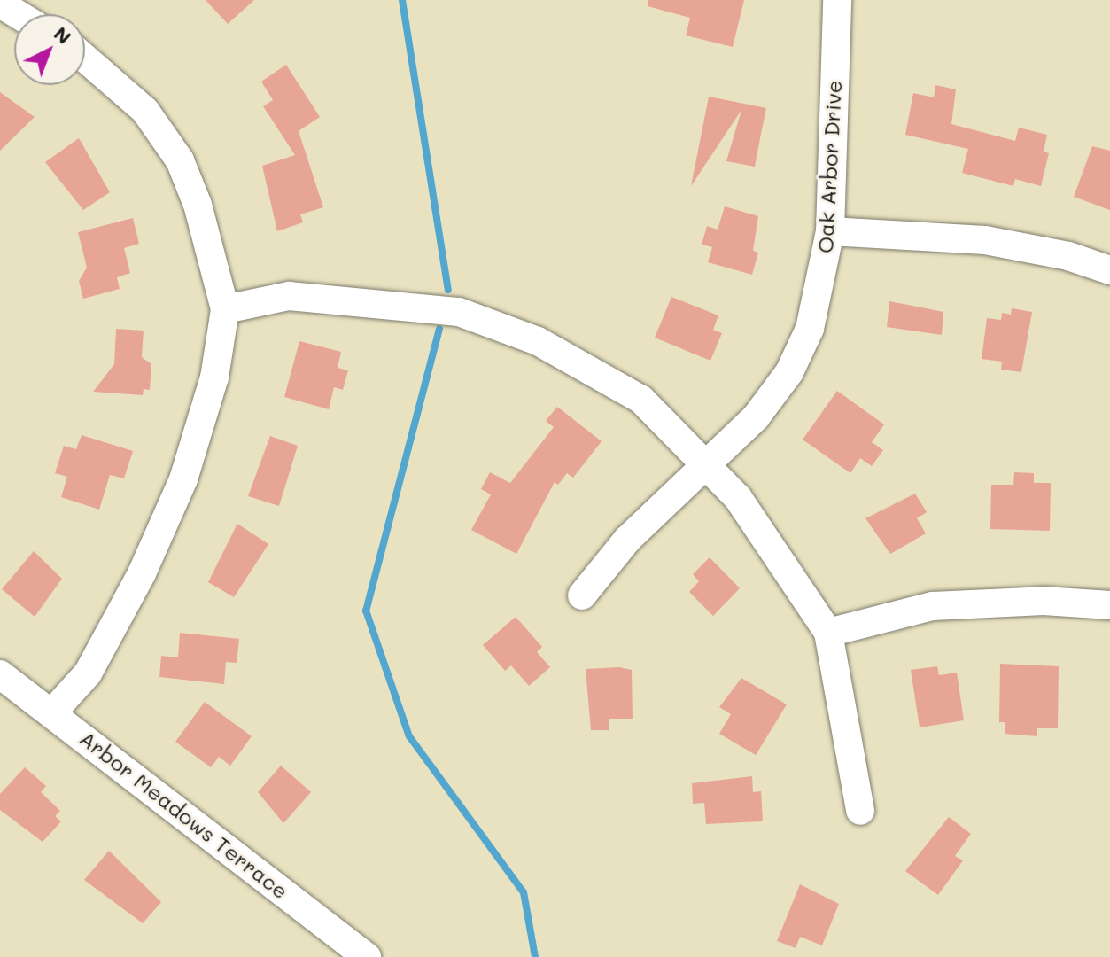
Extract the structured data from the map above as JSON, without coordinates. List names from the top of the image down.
{
  "streets": {
    "street": ["Oak Arbor Drive", "Arbor Meadows Terrace"]
  },
  "north": "top right"
}
